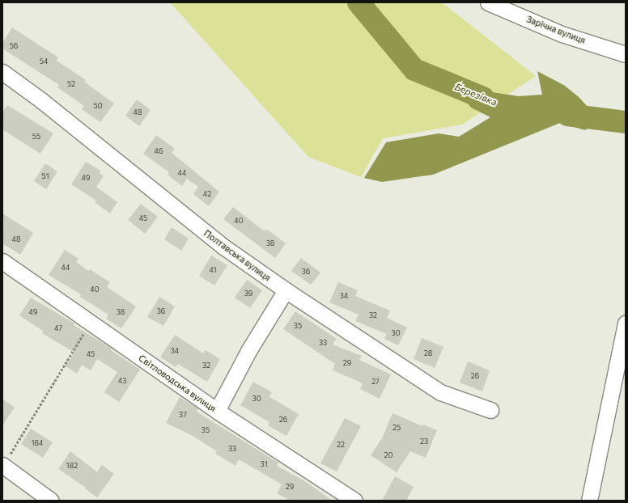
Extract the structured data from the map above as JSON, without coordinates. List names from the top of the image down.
{
  "streets": {
    "street": ["Зарічна вулиця", "Полтавська вулиця", "Світловодська вулиця"]
  },
  "water": ["Березівка"],
  "house_numbers": [
    "56",
    "54",
    "52",
    "50",
    "48",
    "55",
    "46",
    "44",
    "51",
    "49",
    "42",
    "45",
    "40",
    "48",
    "38",
    "44",
    "41",
    "36",
    "40",
    "39",
    "34",
    "36",
    "49",
    "38",
    "32",
    "35",
    "47",
    "30",
    "33",
    "34",
    "28",
    "45",
    "29",
    "32",
    "26",
    "43",
    "27",
    "30",
    "37",
    "26",
    "25",
    "35",
    "23",
    "184",
    "22",
    "33",
    "20",
    "31",
    "182",
    "29"
  ]
}
